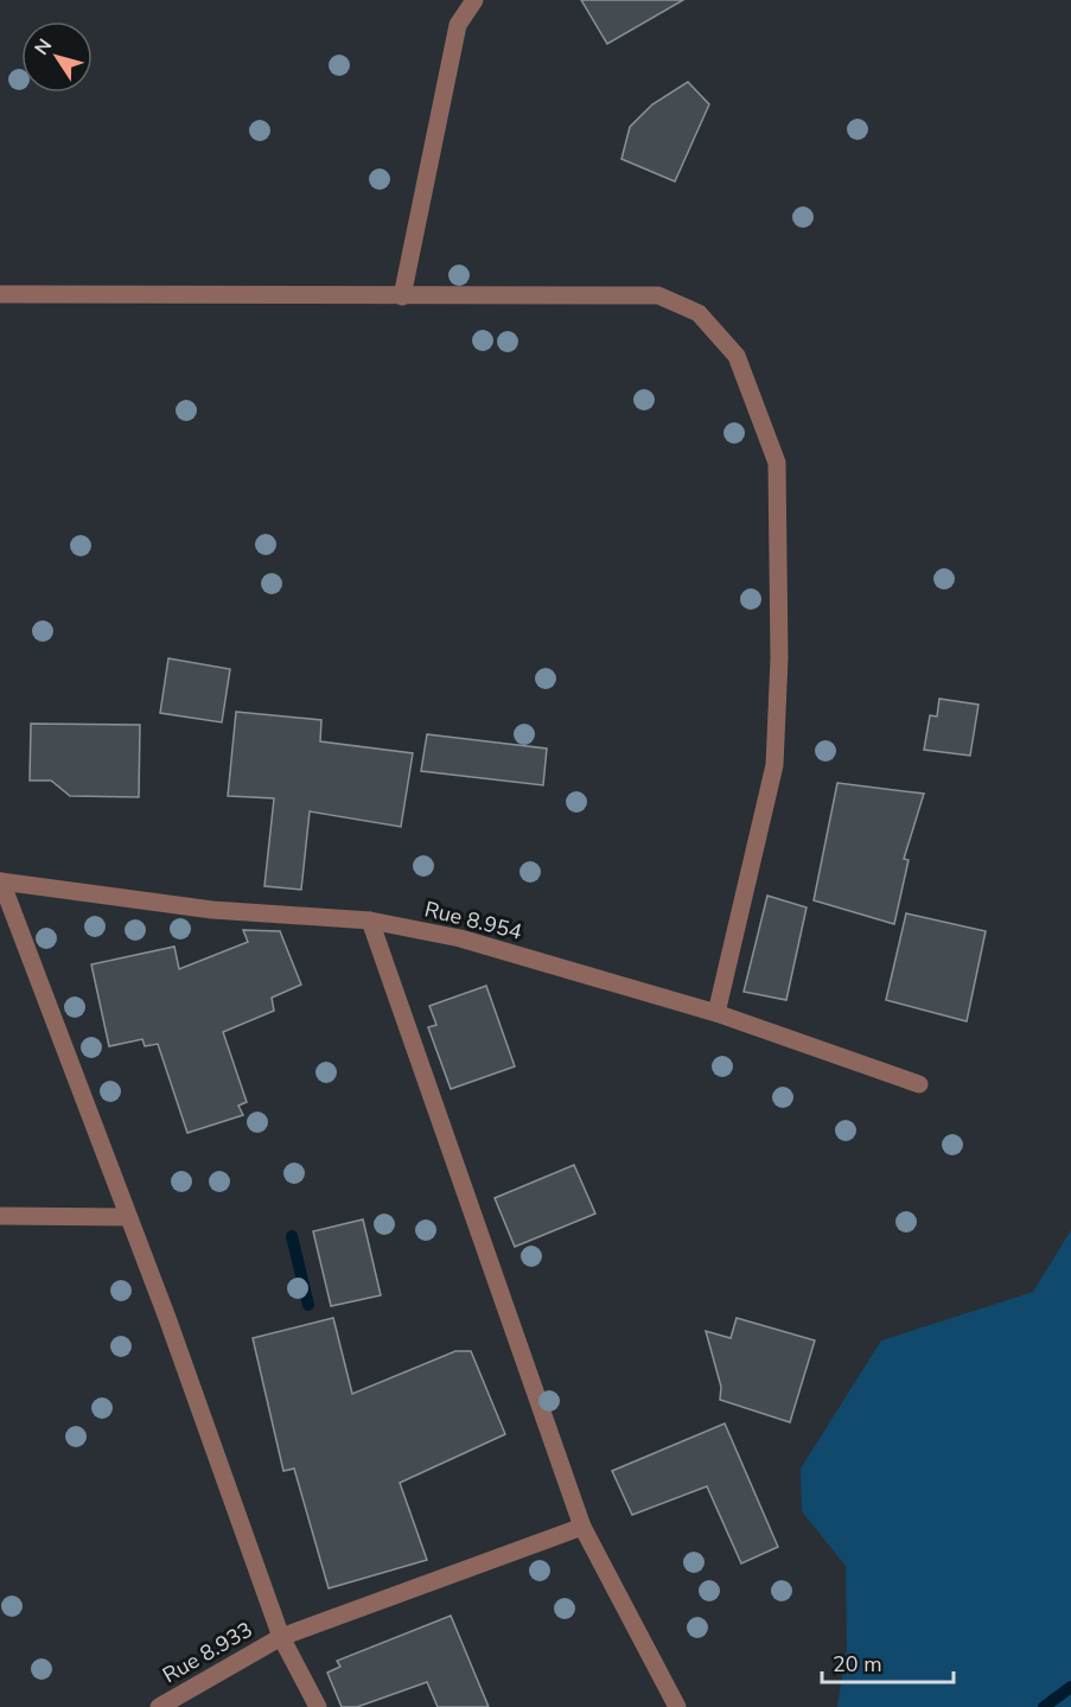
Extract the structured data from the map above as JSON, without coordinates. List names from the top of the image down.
{
  "streets": {
    "street": ["Rue 8.954", "Rue 8.933"]
  },
  "scale_bar": "20 m",
  "north": "top left"
}
